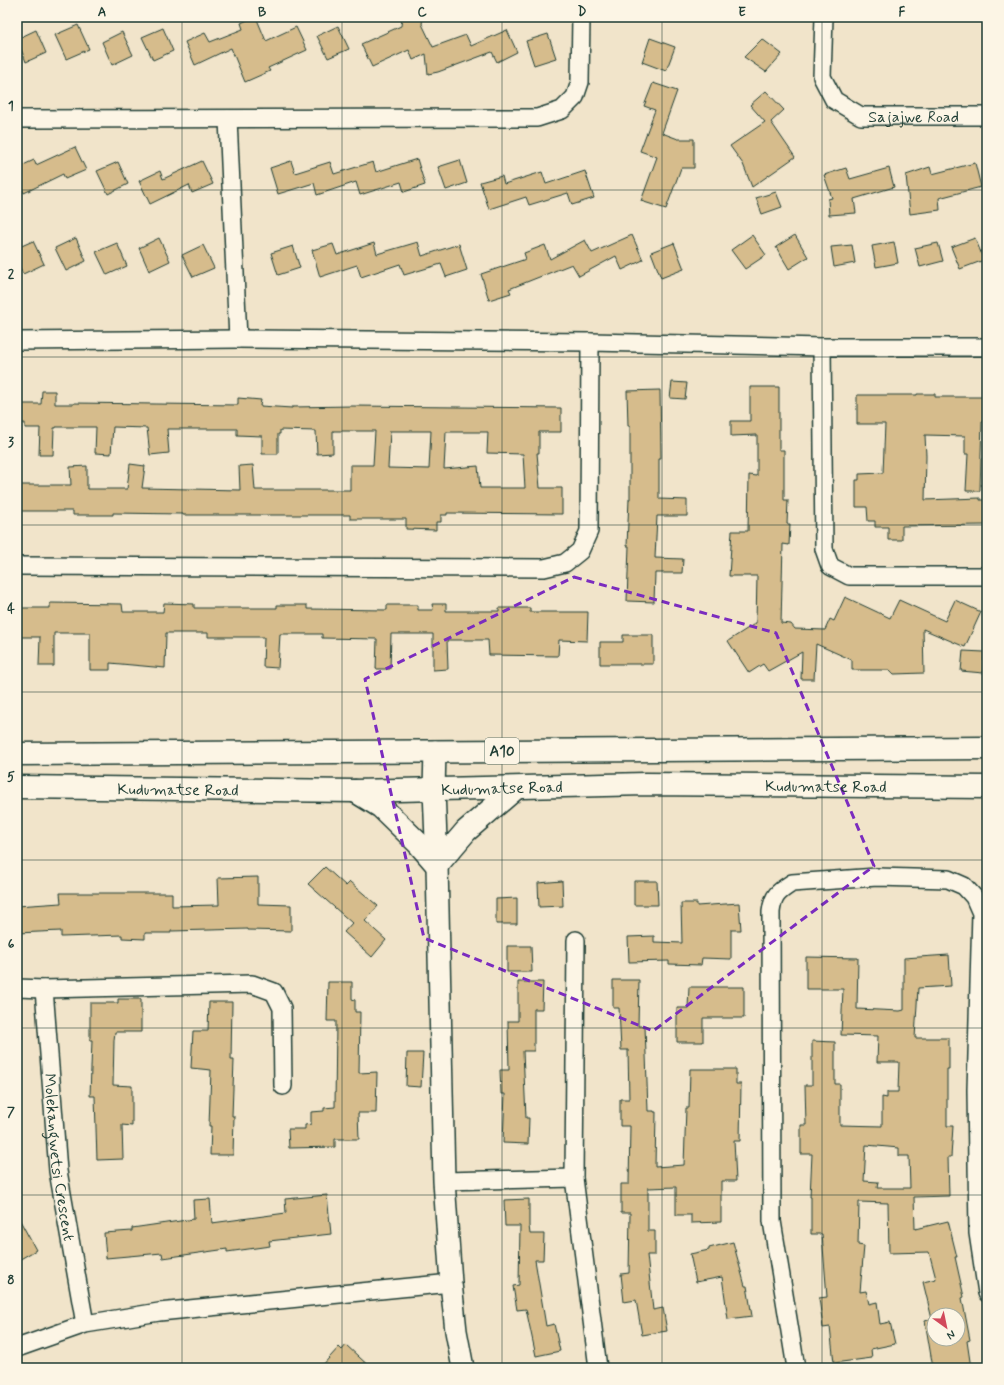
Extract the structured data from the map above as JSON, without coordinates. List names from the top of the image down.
{
  "streets": {
    "main road": ["A10", "Kudumatse Road"],
    "street": ["Sajajwe Road", "Molekangwetsi Crescent"]
  },
  "north": "bottom right",
  "grid": {
    "columns": [
      "A",
      "B",
      "C",
      "D",
      "E",
      "F"
    ],
    "rows": [
      "1",
      "2",
      "3",
      "4",
      "5",
      "6",
      "7",
      "8"
    ]
  }
}
